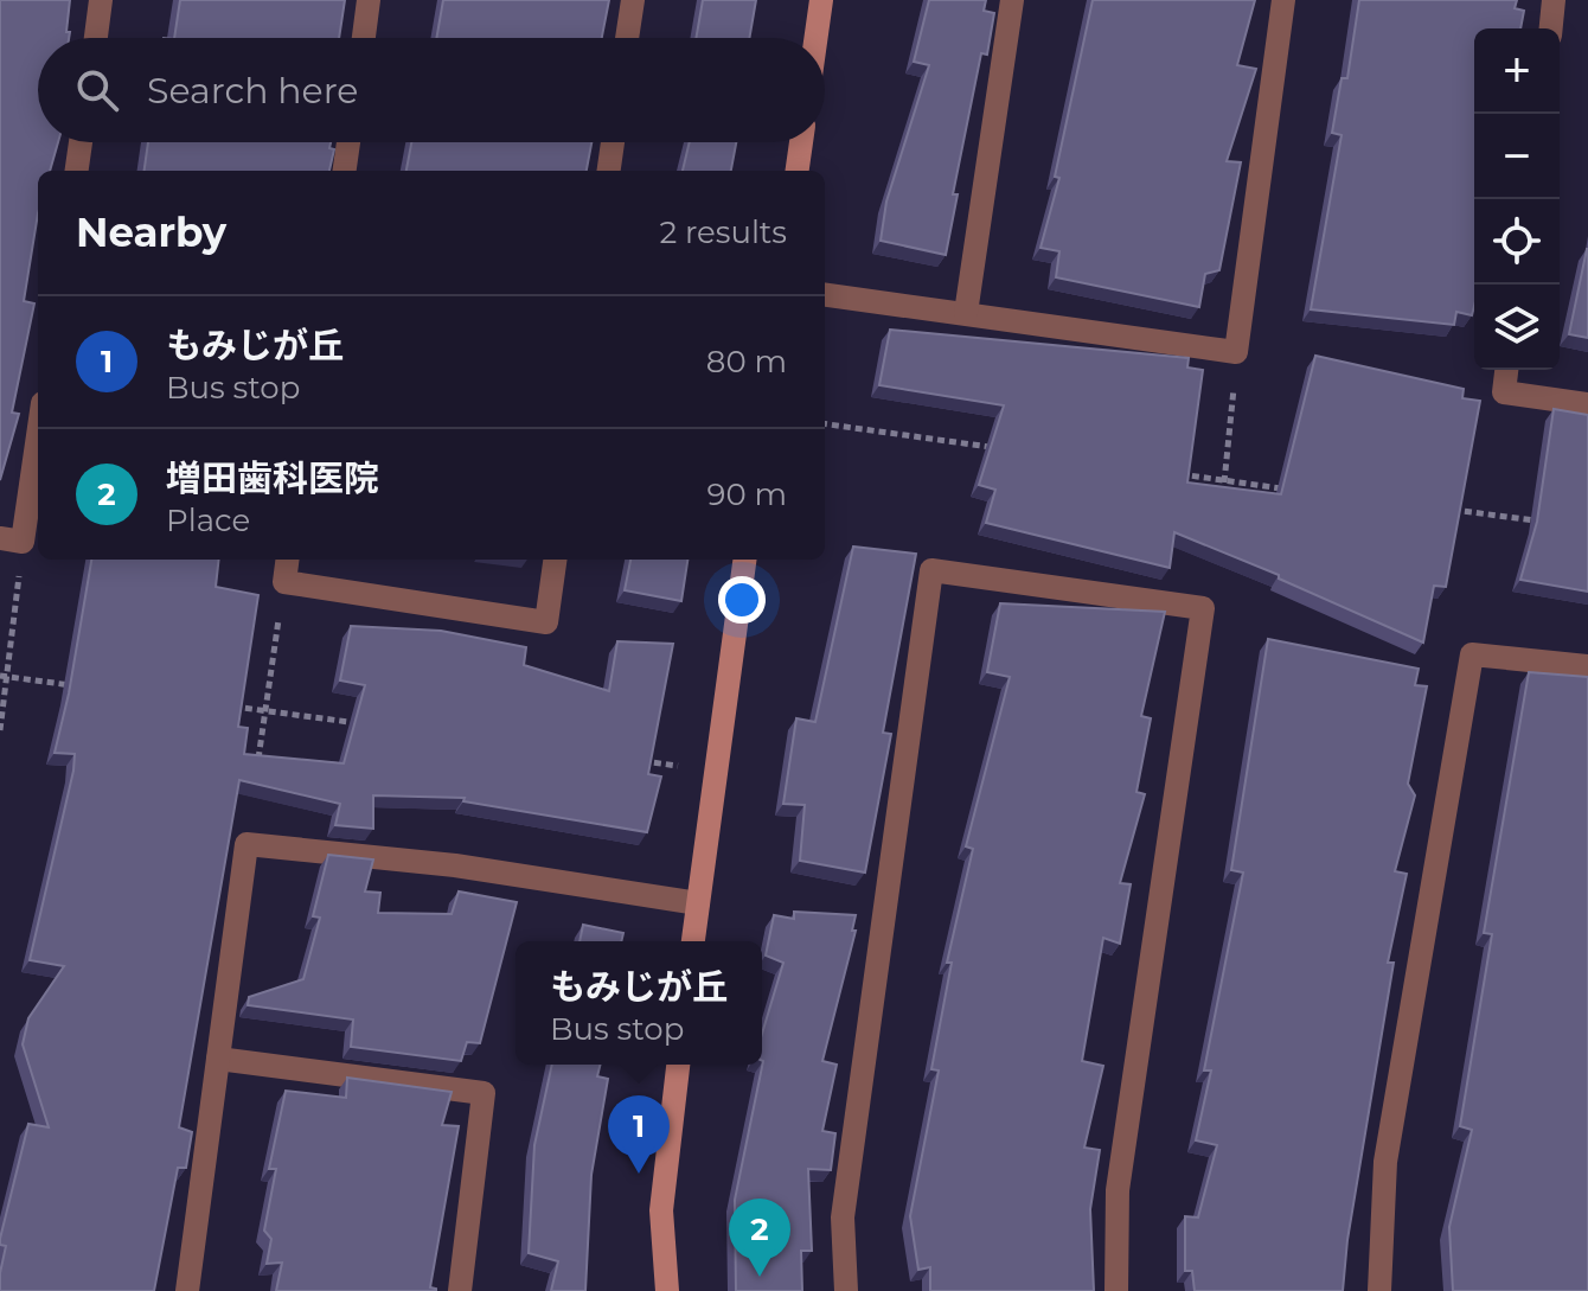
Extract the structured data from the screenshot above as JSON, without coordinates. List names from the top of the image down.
{
  "page": {
    "map_buttons": ["+", "−"],
    "search": "Search here",
    "heading": ["Nearby", "2 results"],
    "list": [
      {
        "mark": "1",
        "name": "もみじが丘",
        "note": "Bus stop",
        "value": "80 m"
      },
      {
        "mark": "2",
        "name": "増田歯科医院",
        "note": "Place",
        "value": "90 m"
      }
    ],
    "popup": ["もみじが丘", "Bus stop"],
    "pins": ["1", "2"]
  }
}
